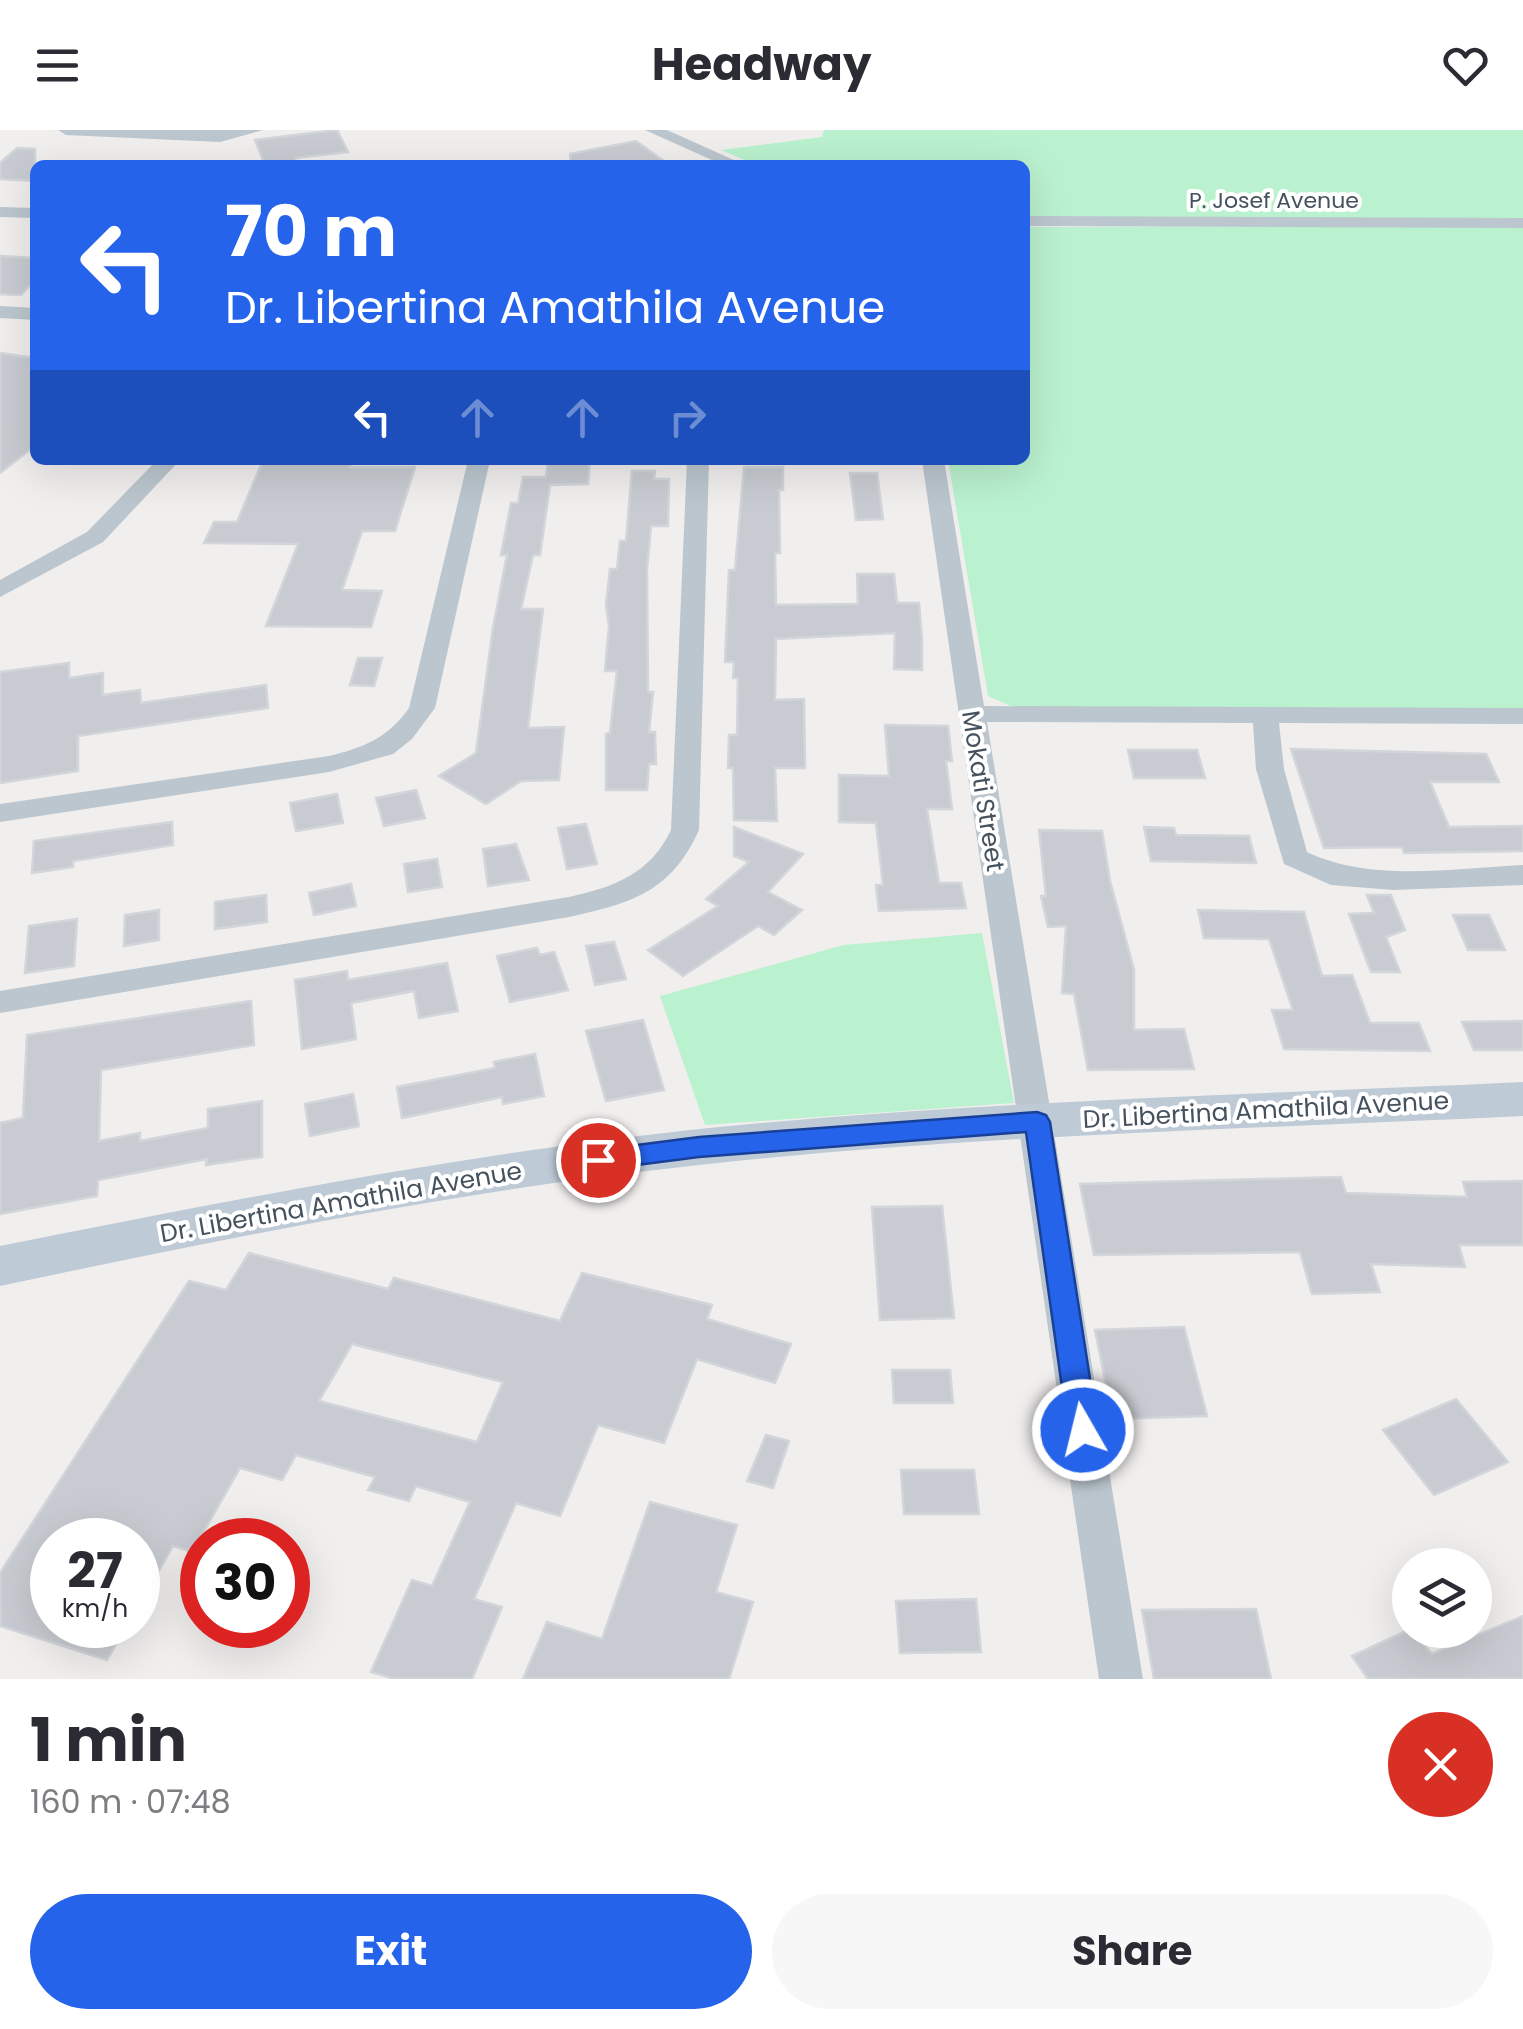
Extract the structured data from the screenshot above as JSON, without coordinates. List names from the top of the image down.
{
  "streets": {
    "street": ["P. Josef Avenue", "Mokati Street", "Dr. Libertina Amathila Avenue"]
  },
  "crossings": [
    ["Mokati Street", "Dr. Libertina Amathila Avenue"]
  ],
  "page": {
    "header": "Headway",
    "turn": ["70 m", "Dr. Libertina Amathila Avenue"],
    "speed": "27 km/h",
    "limit": "30",
    "heading": ["1 min", "160 m · 07:48"],
    "buttons": ["Exit", "Share"]
  }
}
